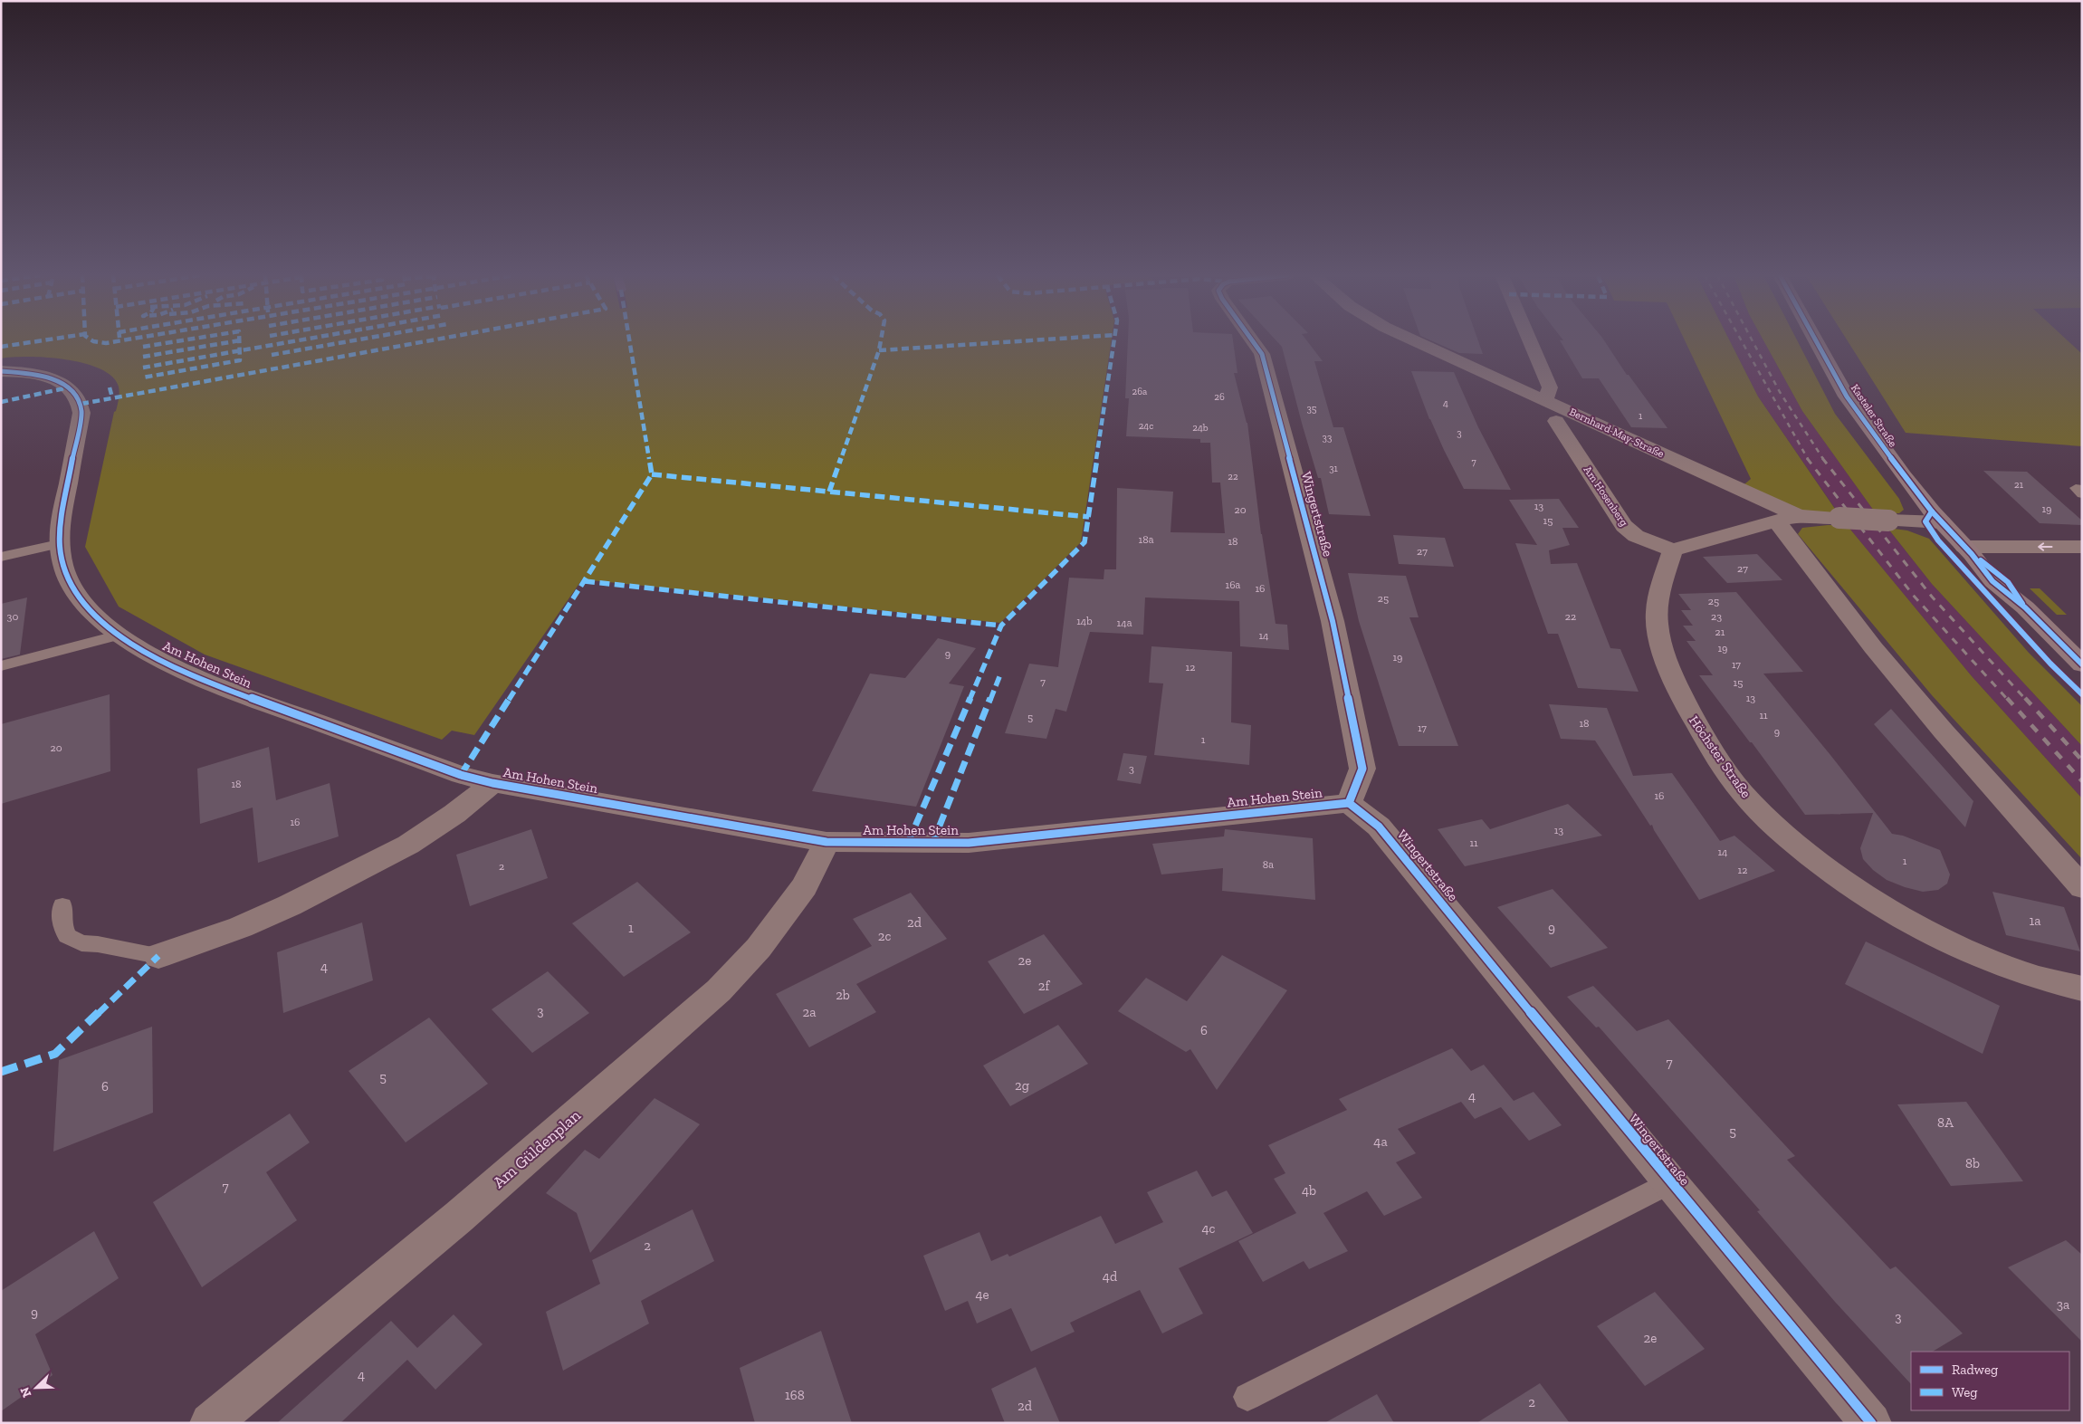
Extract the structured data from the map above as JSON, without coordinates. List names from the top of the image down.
{
  "streets": {
    "main road": ["Kasteler Straße"],
    "street": [
      "Bernhard-May-Straße",
      "Am Hosenberg",
      "Wingertstraße",
      "Am Hohen Stein",
      "Höchster Straße",
      "Am Güldenplan"
    ]
  },
  "crossings": [
    ["Kasteler Straße", "Bernhard-May-Straße"],
    ["Am Hosenberg", "Höchster Straße"],
    ["Wingertstraße", "Am Hohen Stein"],
    ["Am Hohen Stein", "Am Güldenplan"]
  ],
  "house_numbers": [
    "26a",
    "26",
    "4",
    "35",
    "1",
    "24c",
    "24b",
    "3",
    "33",
    "7",
    "31",
    "22",
    "21",
    "13",
    "19",
    "20",
    "15",
    "18a",
    "18",
    "27",
    "27",
    "16a",
    "16",
    "25",
    "25",
    "30",
    "22",
    "23",
    "14b",
    "14a",
    "21",
    "14",
    "19",
    "9",
    "19",
    "17",
    "12",
    "7",
    "15",
    "13",
    "11",
    "5",
    "18",
    "17",
    "9",
    "1",
    "20",
    "3",
    "18",
    "16",
    "16",
    "13",
    "11",
    "14",
    "1",
    "8a",
    "2",
    "12",
    "1a",
    "2d",
    "1",
    "9",
    "2c",
    "2e",
    "4",
    "2f",
    "2b",
    "3",
    "2a",
    "6",
    "7",
    "5",
    "2g",
    "6",
    "4",
    "8A",
    "5",
    "4a",
    "8b",
    "7",
    "4b",
    "4c",
    "2",
    "4d",
    "4e",
    "3a",
    "9",
    "3",
    "2e",
    "4",
    "168",
    "2",
    "2d"
  ],
  "legend": ["Radweg", "Weg"],
  "north": "bottom left"
}
